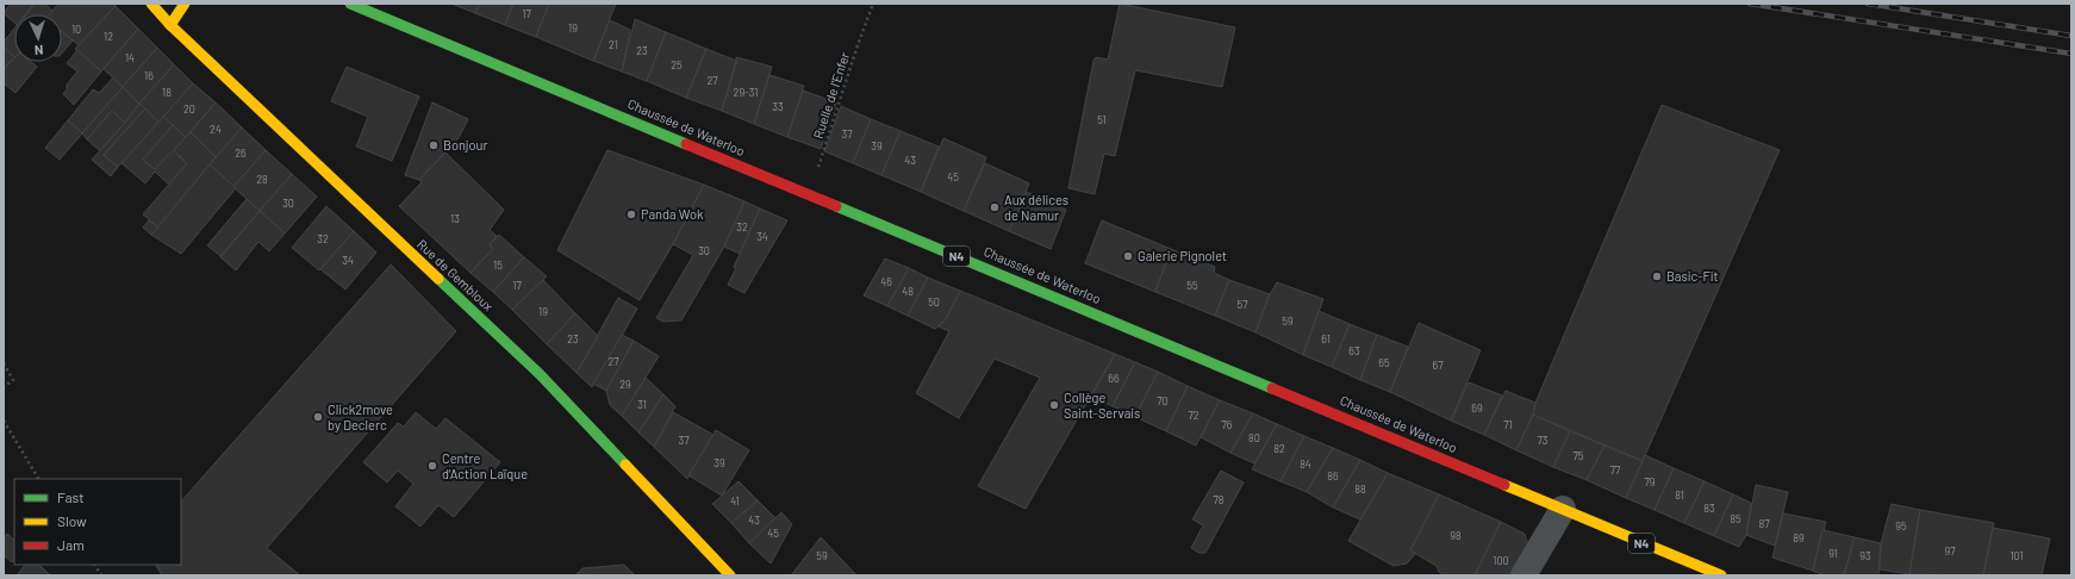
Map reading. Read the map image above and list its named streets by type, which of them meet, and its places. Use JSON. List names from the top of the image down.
{
  "streets": {
    "main road": ["Chaussée de Waterloo", "N4", "Rue de Gembloux"],
    "path": ["Ruelle de l'Enfer"]
  },
  "crossings": [
    ["Ruelle de l'Enfer", "Chaussée de Waterloo"]
  ],
  "places": [
    "Bonjour",
    "Aux délices de Namur",
    "Panda Wok",
    "Galerie Pignolet",
    "Basic-Fit",
    "Collège Saint-Servais",
    "Click2move by Declerc",
    "Centre d'Action Laïque"
  ],
  "house_numbers": [
    "17",
    "19",
    "10",
    "12",
    "21",
    "23",
    "14",
    "25",
    "16",
    "27",
    "18",
    "29-31",
    "33",
    "20",
    "51",
    "24",
    "37",
    "39",
    "26",
    "43",
    "45",
    "28",
    "30",
    "13",
    "32",
    "34",
    "32",
    "30",
    "34",
    "15",
    "46",
    "17",
    "55",
    "48",
    "50",
    "57",
    "19",
    "59",
    "23",
    "61",
    "63",
    "27",
    "65",
    "67",
    "66",
    "29",
    "70",
    "31",
    "69",
    "72",
    "76",
    "71",
    "80",
    "37",
    "73",
    "82",
    "75",
    "39",
    "84",
    "77",
    "86",
    "79",
    "88",
    "81",
    "78",
    "41",
    "83",
    "85",
    "43",
    "87",
    "95",
    "45",
    "98",
    "89",
    "97",
    "91",
    "59",
    "93",
    "101",
    "100"
  ],
  "legend": ["Fast", "Slow", "Jam"],
  "north": "bottom"
}
